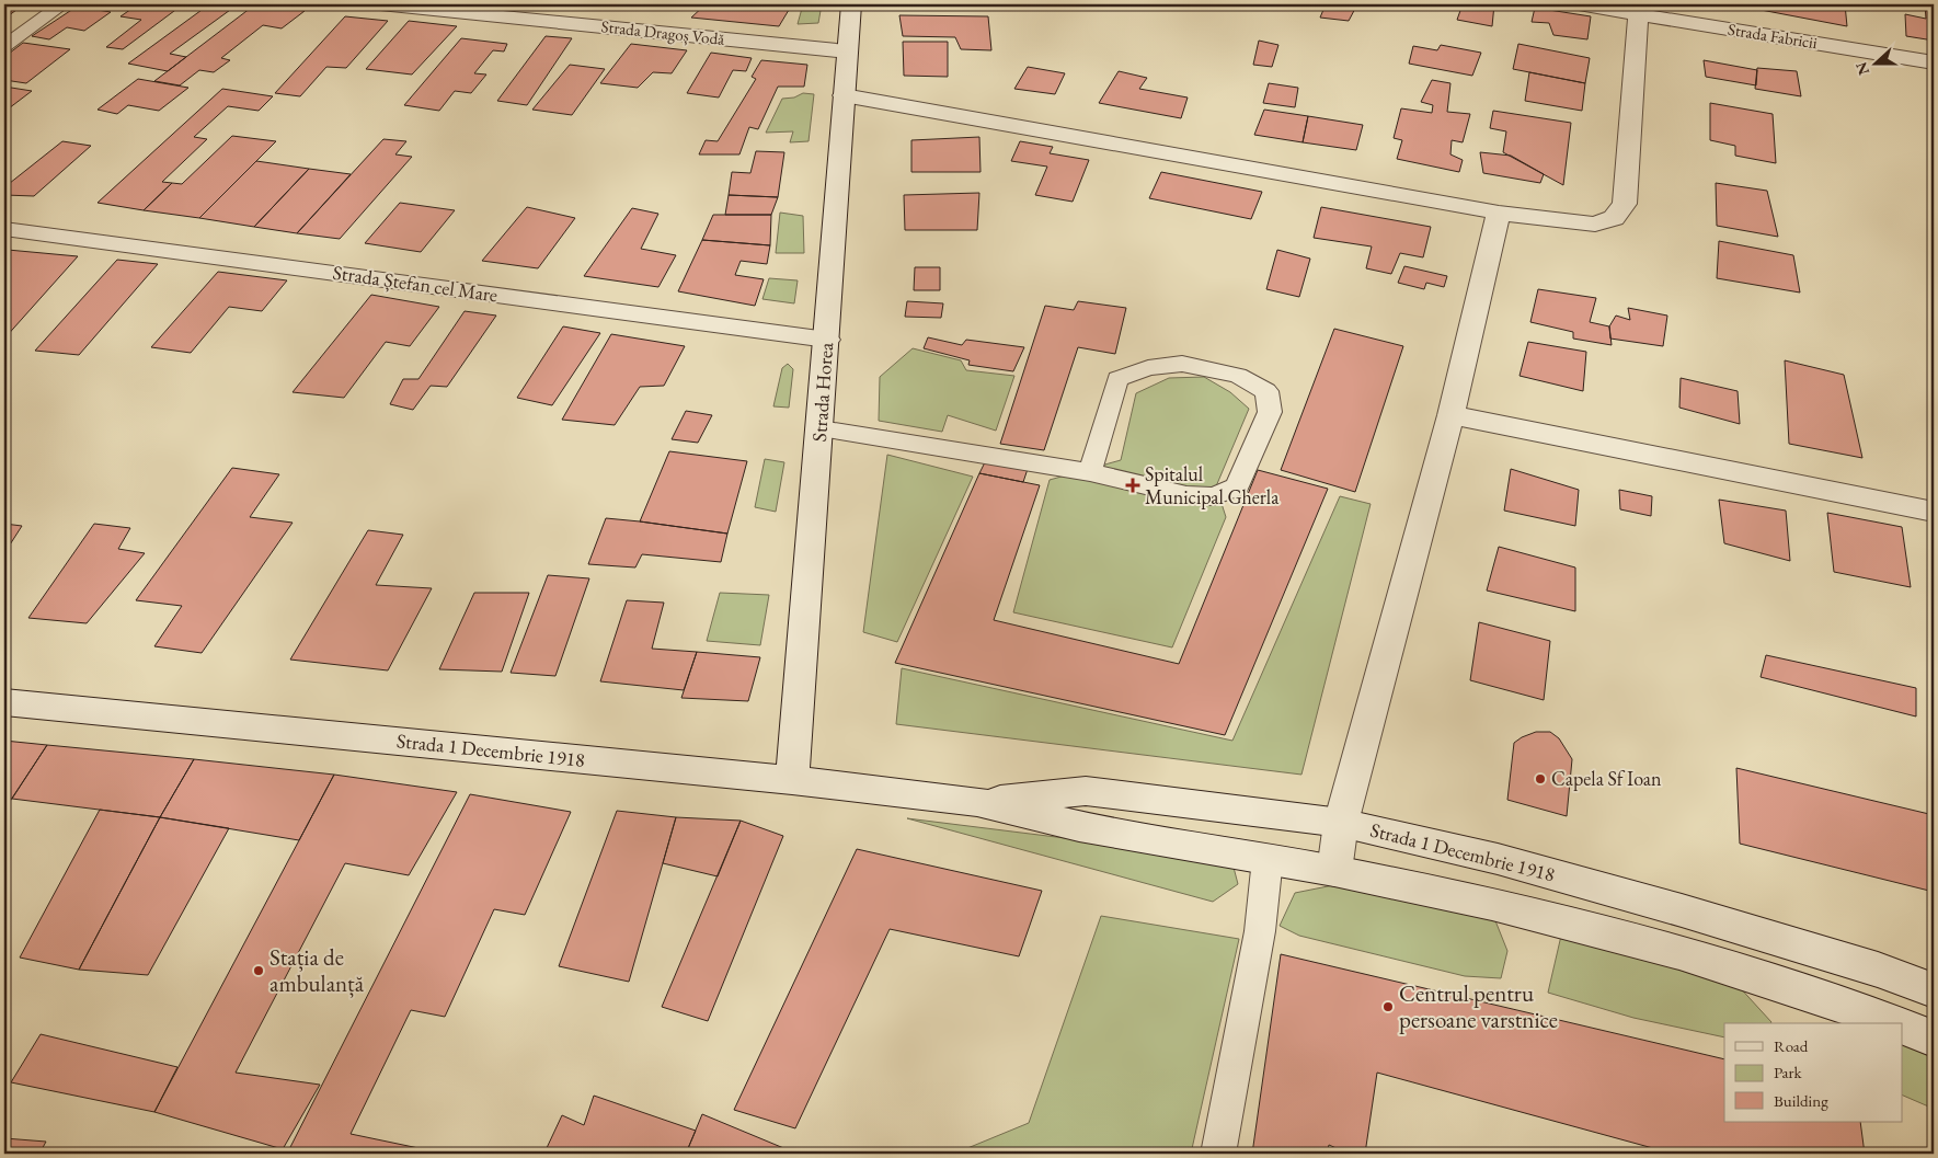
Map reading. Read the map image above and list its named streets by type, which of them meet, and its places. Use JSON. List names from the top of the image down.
{
  "streets": {
    "street": [
      "Strada Dragoș Vodă",
      "Strada Fabricii",
      "Strada Ștefan cel Mare",
      "Strada Horea",
      "Strada 1 Decembrie 1918"
    ]
  },
  "crossings": [
    ["Strada Dragoș Vodă", "Strada Horea"],
    ["Strada Ștefan cel Mare", "Strada Horea"],
    ["Strada Horea", "Strada 1 Decembrie 1918"]
  ],
  "places": {
    "health": ["Spitalul Municipal Gherla"],
    "other": ["Capela Sf Ioan", "Stația de ambulanță", "Centrul pentru persoane varstnice"]
  },
  "legend": ["Road", "Park", "Building"],
  "north": "left"
}
